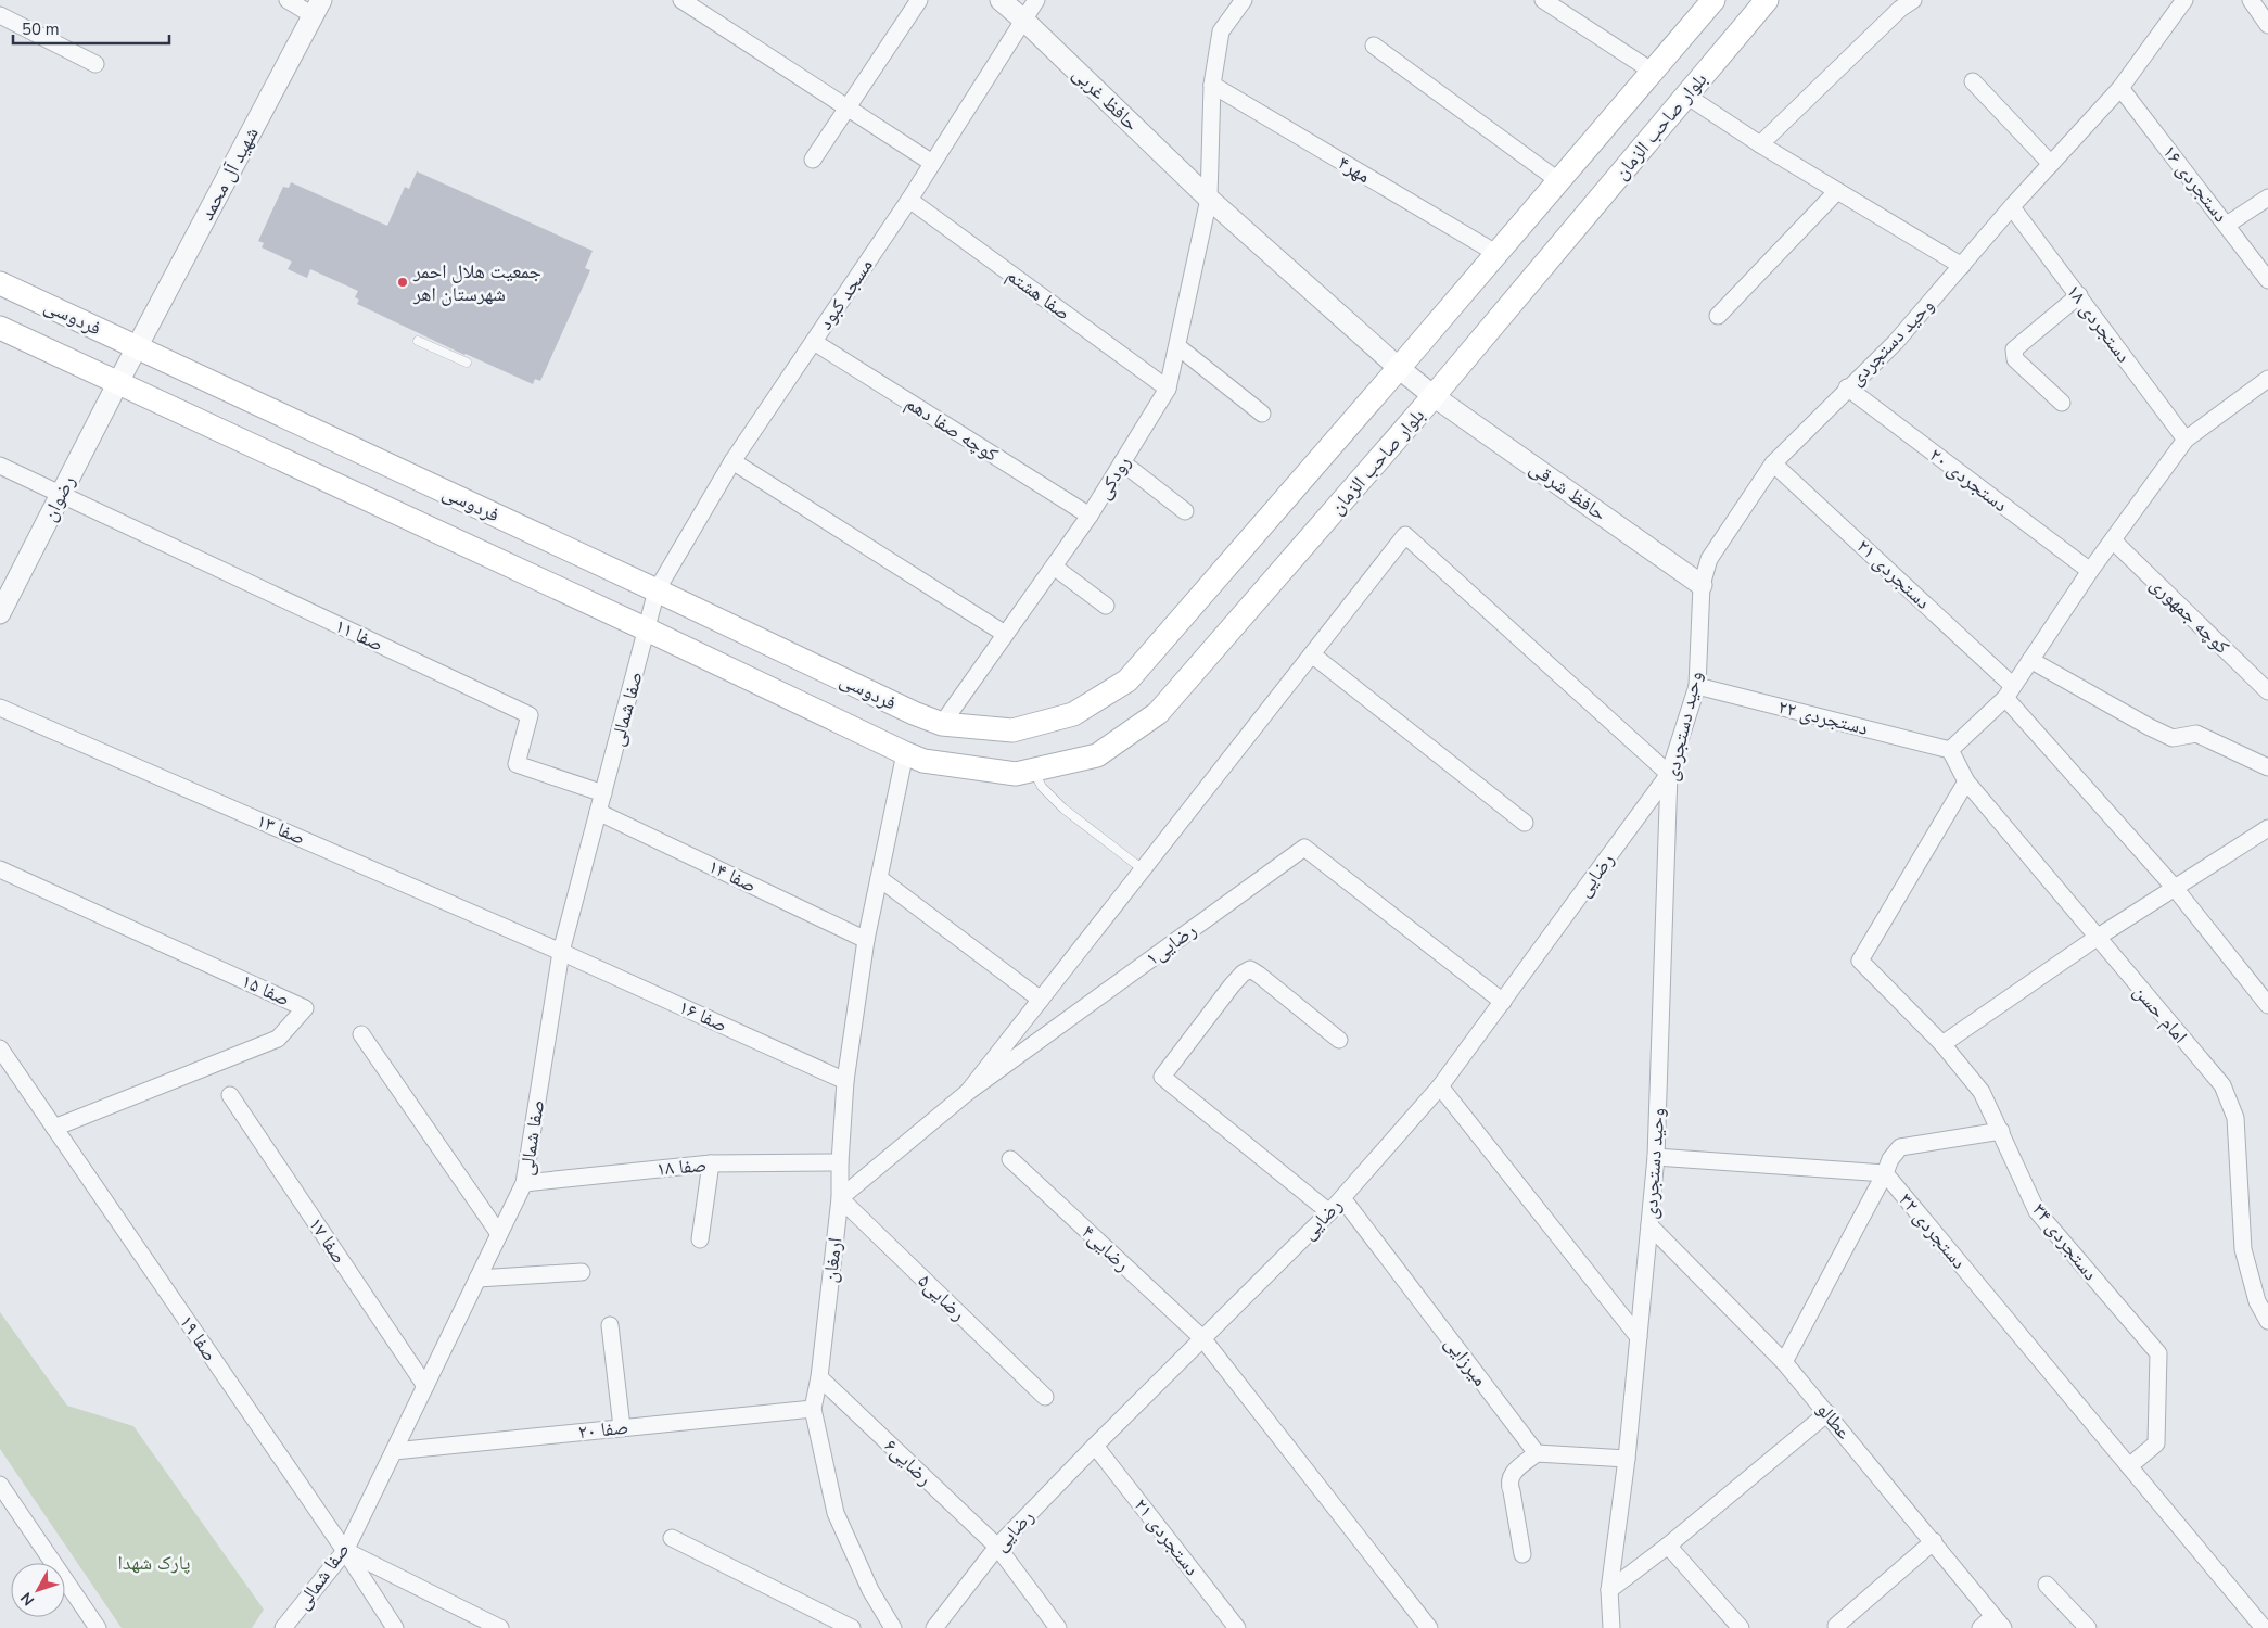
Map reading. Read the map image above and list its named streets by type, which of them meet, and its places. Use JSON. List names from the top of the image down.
{
  "streets": {
    "main road": ["بلوار صاحب الزمان", "فردوسی"],
    "street": [
      "حافظ غربی",
      "مهر۴",
      "شهید آل محمد",
      "دستجردی ۱۶",
      "مسجد کبود",
      "صفا هشتم",
      "دستجردی ۱۸",
      "وحید دستجردی",
      "کوچه صفا دهم",
      "رودکی",
      "دستجردی ۲۰",
      "حافظ شرقی",
      "رضوان",
      "دستجردی ۲۱",
      "کوچه جمهوری",
      "صفا ۱۱",
      "صفا شمالی",
      "دستجردی ۲۲",
      "صفا ۱۳",
      "رضایی",
      "صفا ۱۴",
      "رضایی۱",
      "صفا ۱۵",
      "امام حسن",
      "صفا ۱۶",
      "صفا ۱۸",
      "دستجردی ۳۲",
      "صفا ۱۷",
      "دستجردی ۳۴",
      "رضایی۴",
      "ارمغان",
      "رضایی۵",
      "صفا ۱۹",
      "میرزایی",
      "عطالو",
      "صفا ۲۰",
      "رضایی۶"
    ]
  },
  "crossings": [
    ["حافظ غربی", "مسجد کبود"],
    ["حافظ غربی", "رودکی"],
    ["بلوار صاحب الزمان", "فردوسی"],
    ["بلوار صاحب الزمان", "حافظ شرقی"],
    ["بلوار صاحب الزمان", "ارمغان"],
    ["مهر۴", "رودکی"],
    ["شهید آل محمد", "فردوسی"],
    ["شهید آل محمد", "رضوان"],
    ["دستجردی ۱۶", "وحید دستجردی"],
    ["مسجد کبود", "صفا هشتم"],
    ["مسجد کبود", "فردوسی"],
    ["مسجد کبود", "کوچه صفا دهم"],
    ["مسجد کبود", "صفا شمالی"],
    ["صفا هشتم", "رودکی"],
    ["فردوسی", "رودکی"],
    ["فردوسی", "رضوان"],
    ["فردوسی", "صفا شمالی"],
    ["فردوسی", "ارمغان"],
    ["دستجردی ۱۸", "وحید دستجردی"],
    ["وحید دستجردی", "دستجردی ۲۰"],
    ["وحید دستجردی", "حافظ شرقی"],
    ["وحید دستجردی", "دستجردی ۲۱"],
    ["وحید دستجردی", "دستجردی ۲۲"],
    ["وحید دستجردی", "رضایی"],
    ["وحید دستجردی", "عطالو"],
    ["کوچه صفا دهم", "رودکی"],
    ["رضوان", "صفا ۱۱"],
    ["دستجردی ۲۱", "رضایی"],
    ["صفا ۱۱", "صفا شمالی"],
    ["صفا شمالی", "صفا ۱۳"],
    ["صفا شمالی", "صفا ۱۴"],
    ["صفا شمالی", "صفا ۱۶"],
    ["صفا شمالی", "صفا ۱۸"],
    ["صفا شمالی", "صفا ۱۷"],
    ["صفا شمالی", "صفا ۱۹"],
    ["صفا شمالی", "صفا ۲۰"],
    ["دستجردی ۲۲", "امام حسن"],
    ["صفا ۱۳", "صفا ۱۶"],
    ["رضایی", "رضایی۱"],
    ["رضایی", "رضایی۴"],
    ["رضایی", "میرزایی"],
    ["رضایی", "رضایی۶"],
    ["صفا ۱۴", "ارمغان"],
    ["رضایی۱", "ارمغان"],
    ["رضایی۱", "رضایی۵"],
    ["صفا ۱۵", "صفا ۱۹"],
    ["امام حسن", "دستجردی ۳۴"],
    ["صفا ۱۶", "ارمغان"],
    ["صفا ۱۸", "ارمغان"],
    ["دستجردی ۳۲", "دستجردی ۳۴"],
    ["ارمغان", "رضایی۵"],
    ["ارمغان", "صفا ۲۰"],
    ["ارمغان", "رضایی۶"]
  ],
  "parks": ["پارک شهدا"],
  "places": ["جمعیت هلال احمر شهرستان اهر"],
  "scale_bar": "50 m",
  "north": "bottom left"
}
